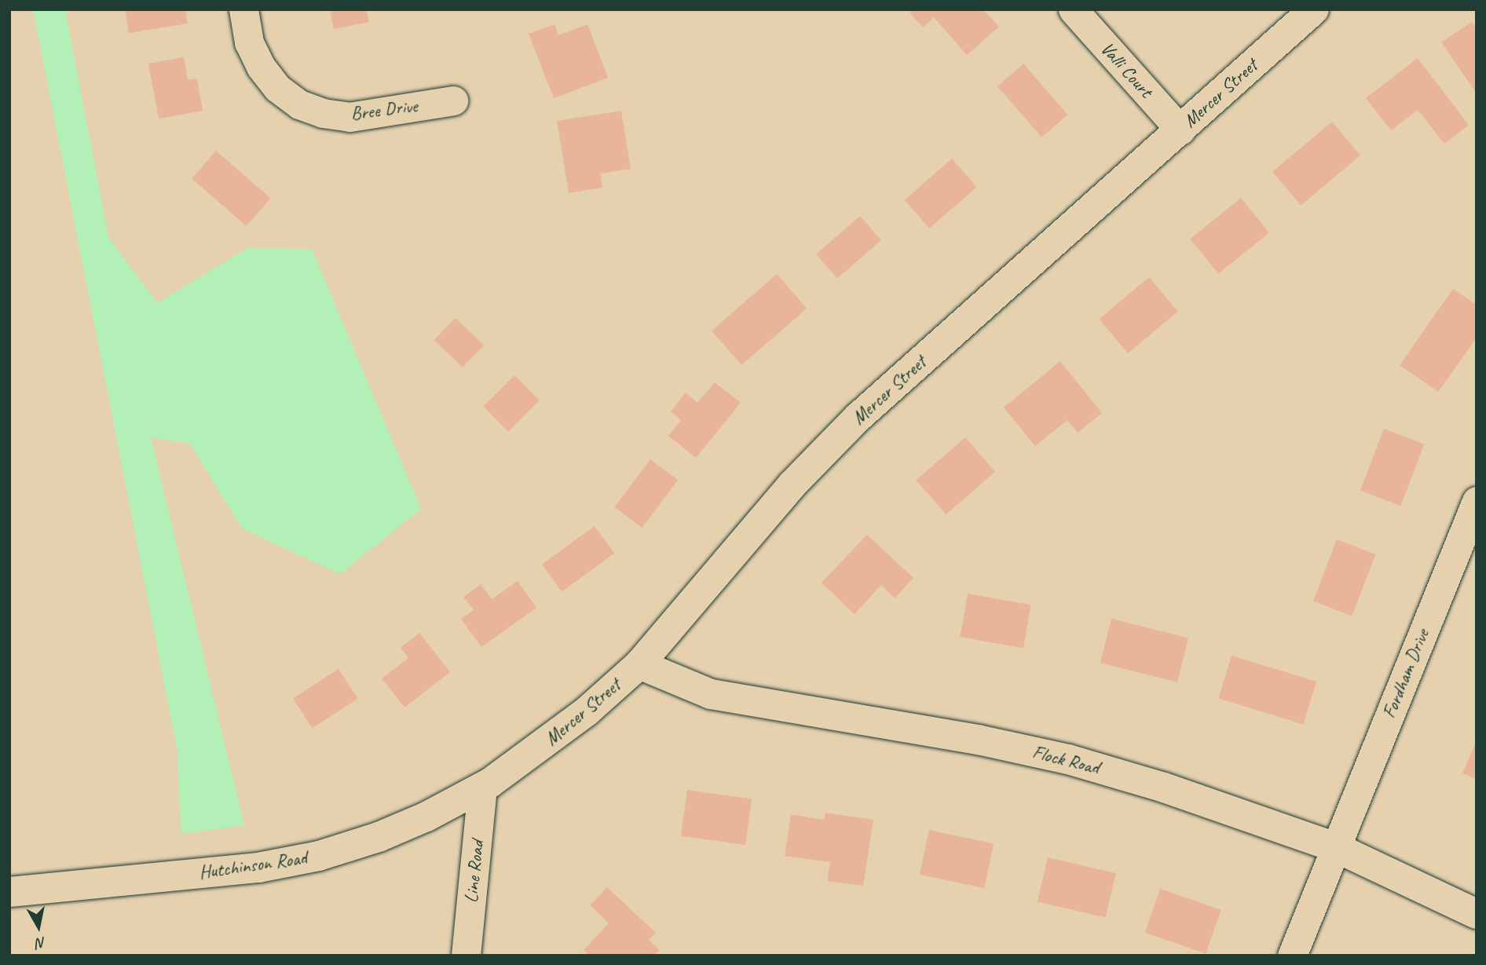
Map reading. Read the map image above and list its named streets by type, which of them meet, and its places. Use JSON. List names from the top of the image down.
{
  "streets": {
    "street": [
      "Valli Court",
      "Mercer Street",
      "Bree Drive",
      "Fordham Drive",
      "Flock Road",
      "Hutchinson Road",
      "Line Road"
    ]
  },
  "crossings": [
    ["Valli Court", "Mercer Street"],
    ["Mercer Street", "Flock Road"],
    ["Mercer Street", "Hutchinson Road"],
    ["Mercer Street", "Line Road"],
    ["Fordham Drive", "Flock Road"],
    ["Hutchinson Road", "Line Road"]
  ],
  "north": "bottom"
}
